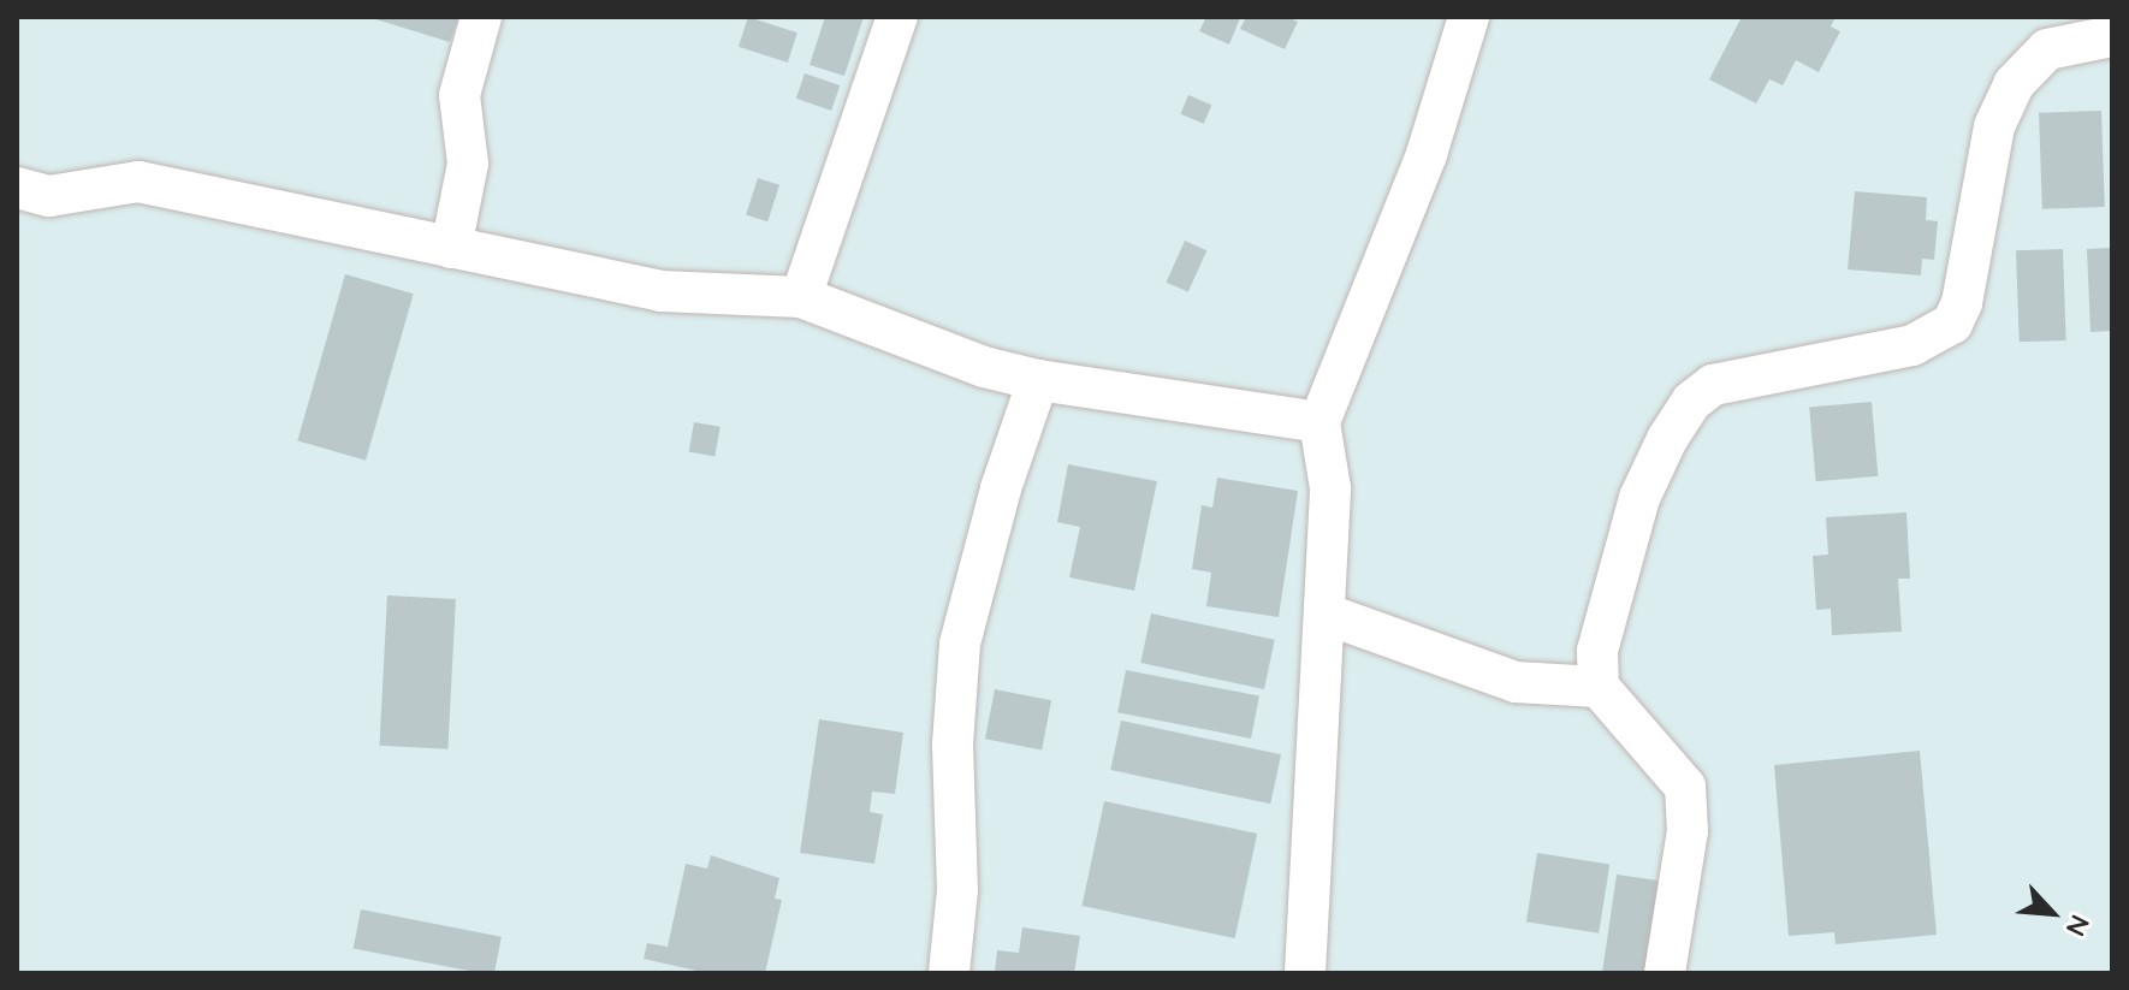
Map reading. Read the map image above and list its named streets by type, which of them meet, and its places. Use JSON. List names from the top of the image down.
{
  "north": "bottom right"
}
